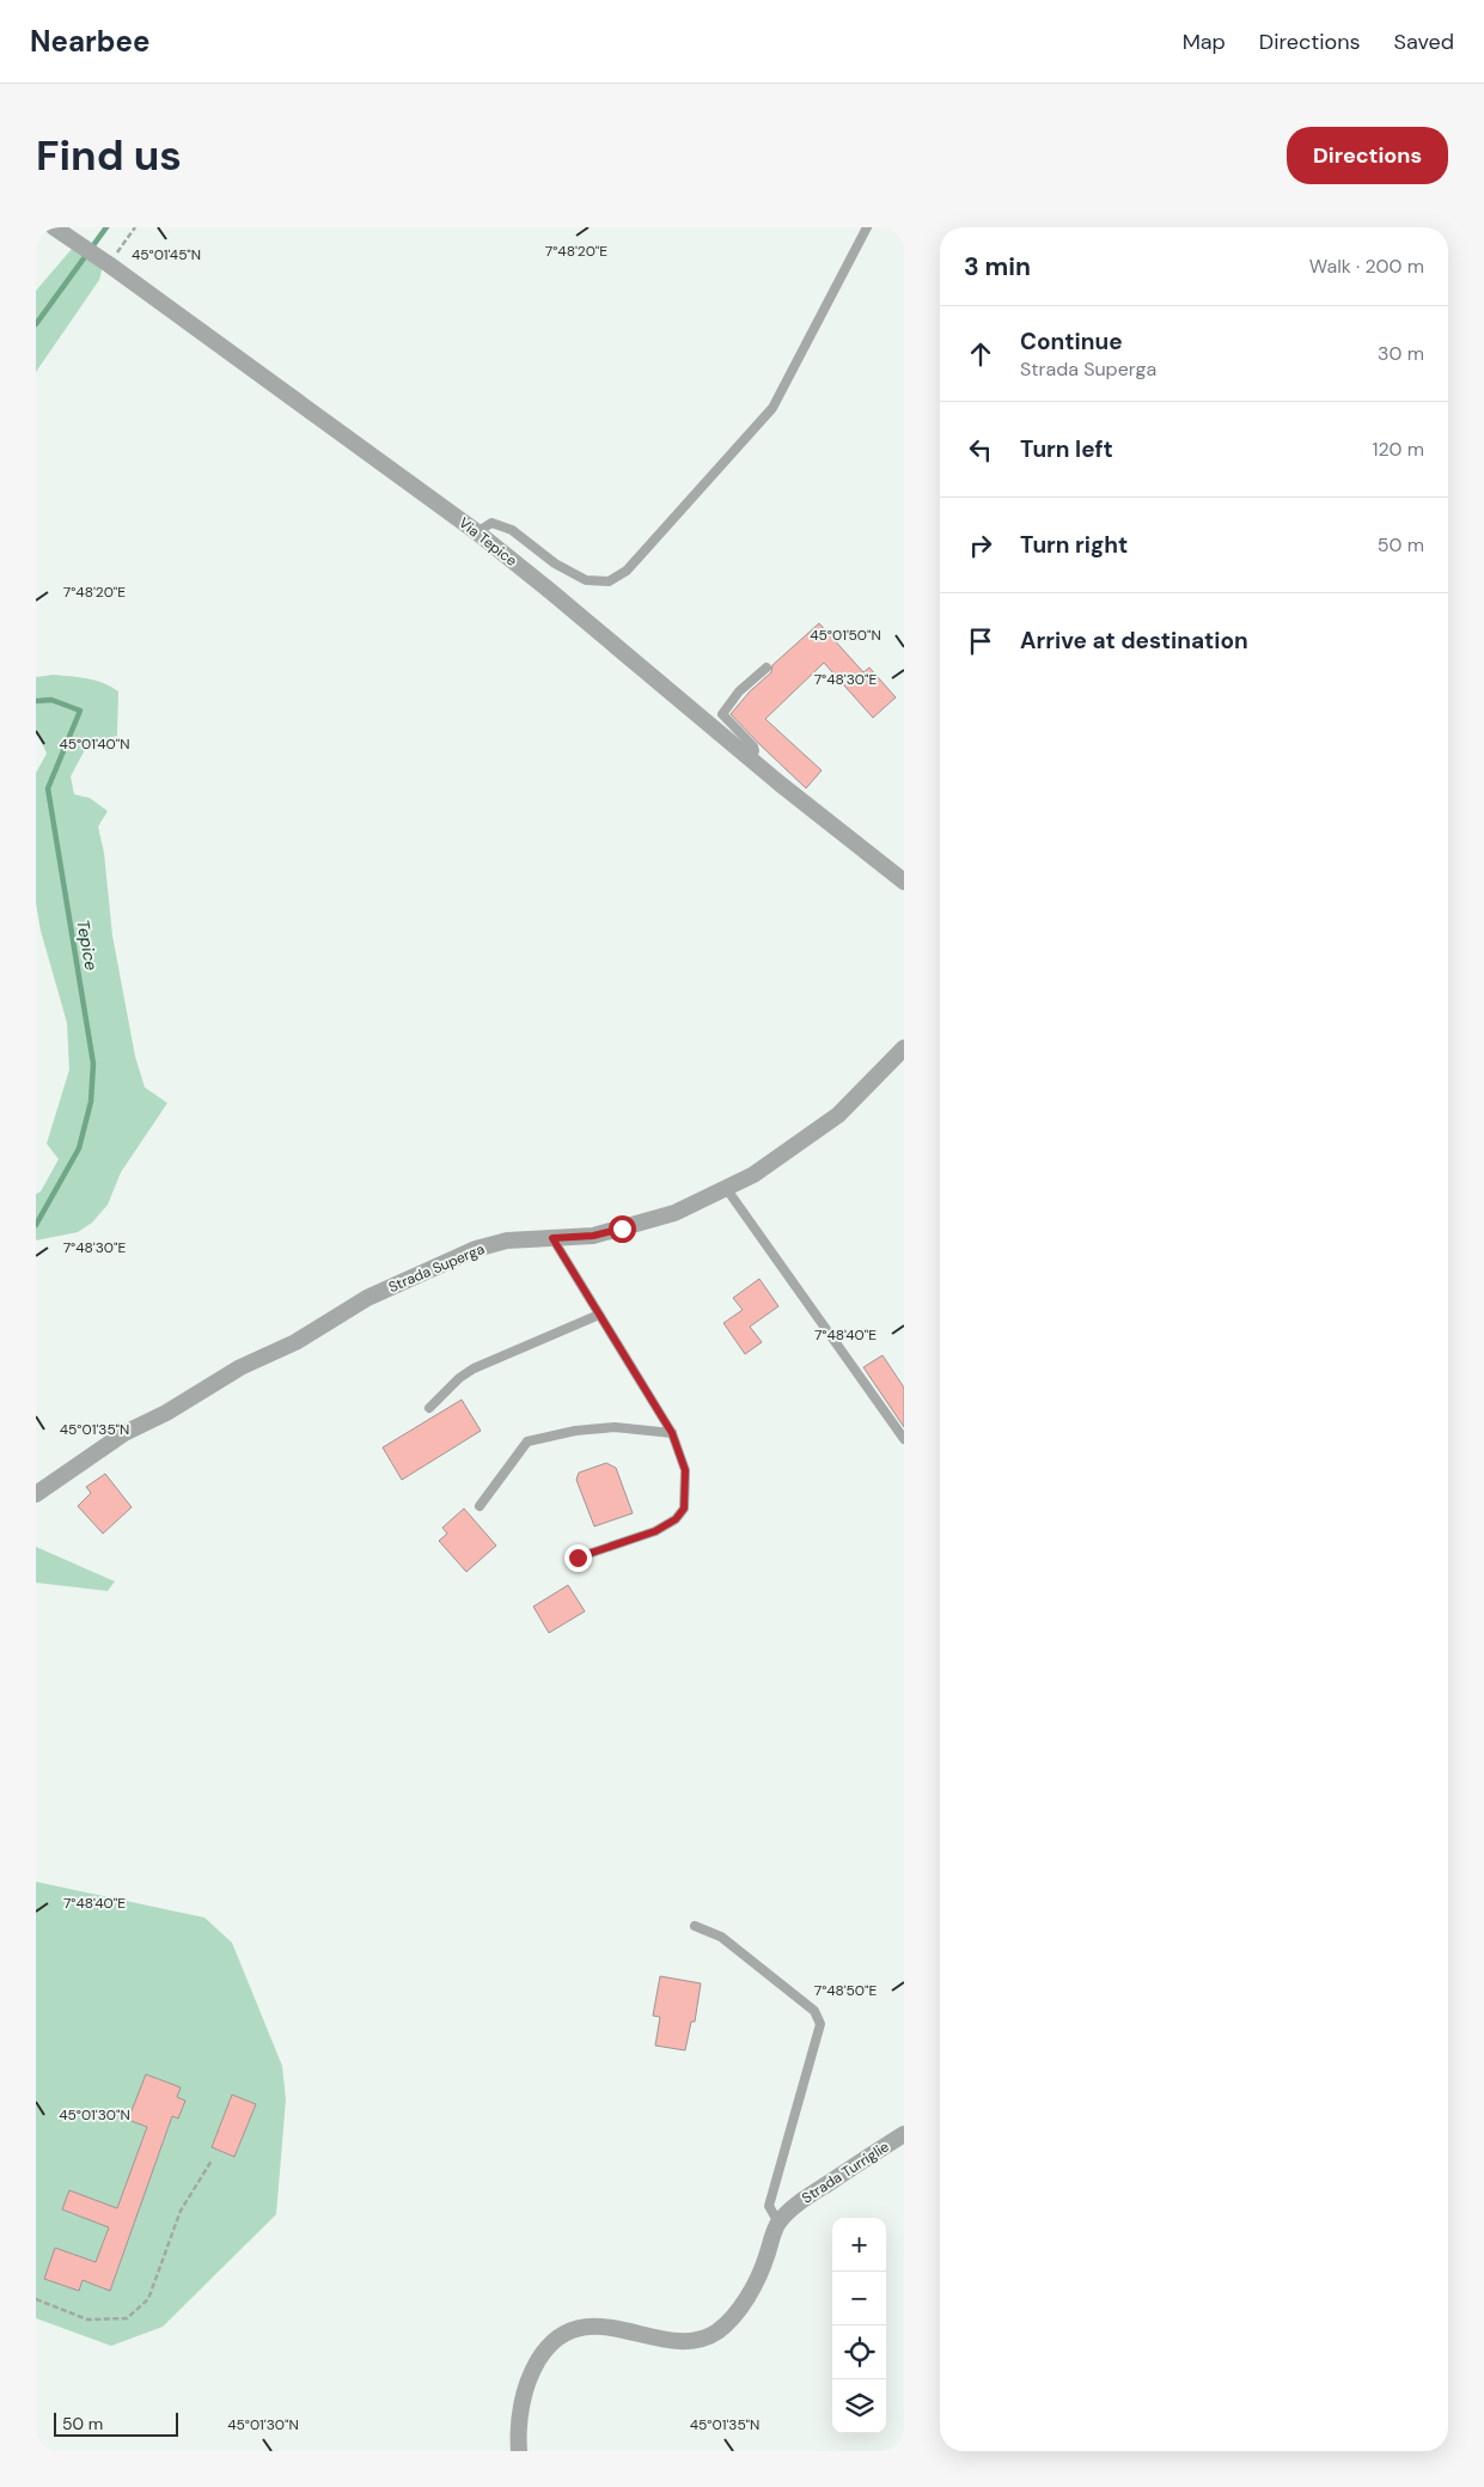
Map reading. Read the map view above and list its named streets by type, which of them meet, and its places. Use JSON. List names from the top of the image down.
{
  "streets": {
    "street": ["Via Tepice", "Strada Superga", "Strada Turriglie"]
  },
  "water": ["Tepice"],
  "scale_bar": "50 m",
  "page": {
    "header": "Nearbee",
    "nav": ["Map", "Directions", "Saved"],
    "buttons": "Directions",
    "title": "Find us",
    "heading": ["3 min", "Walk · 200 m"],
    "list": [
      ["Continue", "Strada Superga", "30 m"],
      ["Turn left", "120 m"],
      ["Turn right", "50 m"],
      "Arrive at destination"
    ],
    "map_buttons": ["+", "−"],
    "scale": "50 m"
  },
  "coordinates": [
    "7°48'20\"E",
    "45°01'45\"N",
    "45°01'50\"N",
    "7°48'30\"E",
    "45°01'40\"N",
    "7°48'40\"E",
    "45°01'35\"N",
    "7°48'50\"E",
    "45°01'30\"N"
  ]
}
